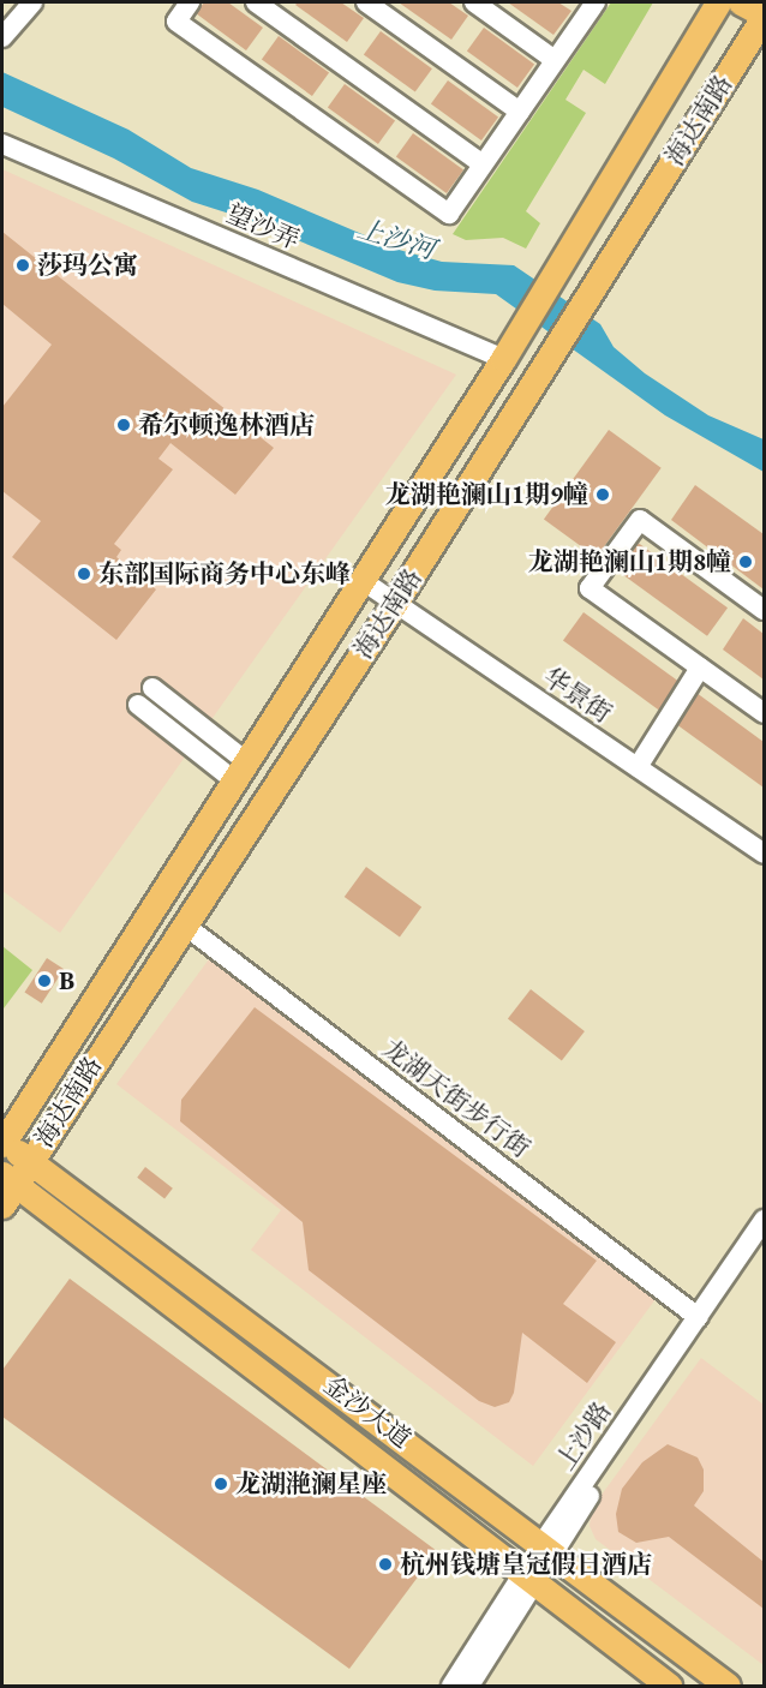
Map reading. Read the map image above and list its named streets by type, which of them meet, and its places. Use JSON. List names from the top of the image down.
{
  "streets": {
    "main road": ["海达南路", "金沙大道"],
    "street": [
      "望沙弄",
      "华景街",
      "龙湖天街步行街",
      "上沙路"
    ]
  },
  "crossings": [
    ["海达南路", "望沙弄"],
    ["海达南路", "华景街"],
    ["海达南路", "龙湖天街步行街"],
    ["海达南路", "金沙大道"],
    ["龙湖天街步行街", "上沙路"],
    ["金沙大道", "上沙路"]
  ],
  "water": ["上沙河"],
  "places": [
    "莎玛公寓",
    "希尔顿逸林酒店",
    "龙湖艳澜山1期9幢",
    "龙湖艳澜山1期8幢",
    "东部国际商务中心东峰",
    "B",
    "龙湖滟澜星座",
    "杭州钱塘皇冠假日酒店"
  ]
}
